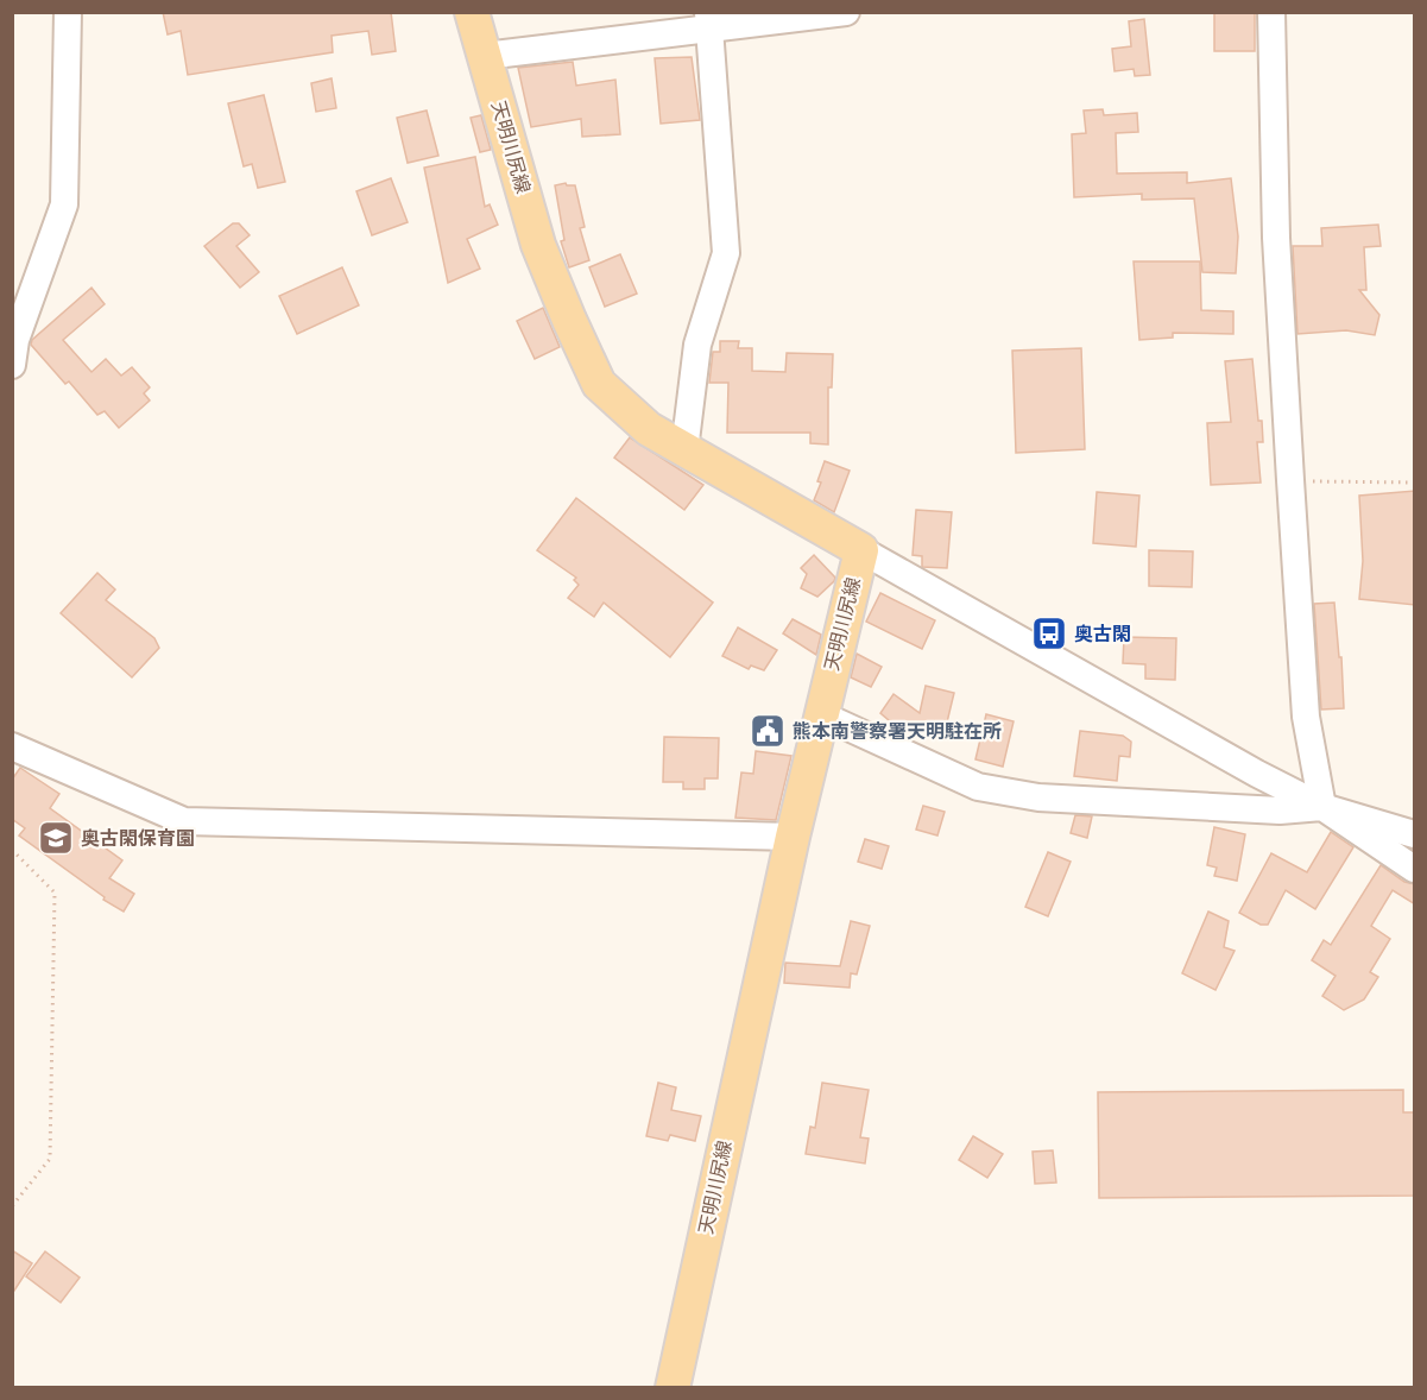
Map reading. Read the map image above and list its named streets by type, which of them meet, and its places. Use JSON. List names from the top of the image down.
{
  "streets": {
    "main road": ["天明川尻線"]
  },
  "places": {
    "bus stop": ["奥古閑"],
    "public building": ["熊本南警察署天明駐在所"],
    "school or university": ["奥古閑保育園"]
  }
}
